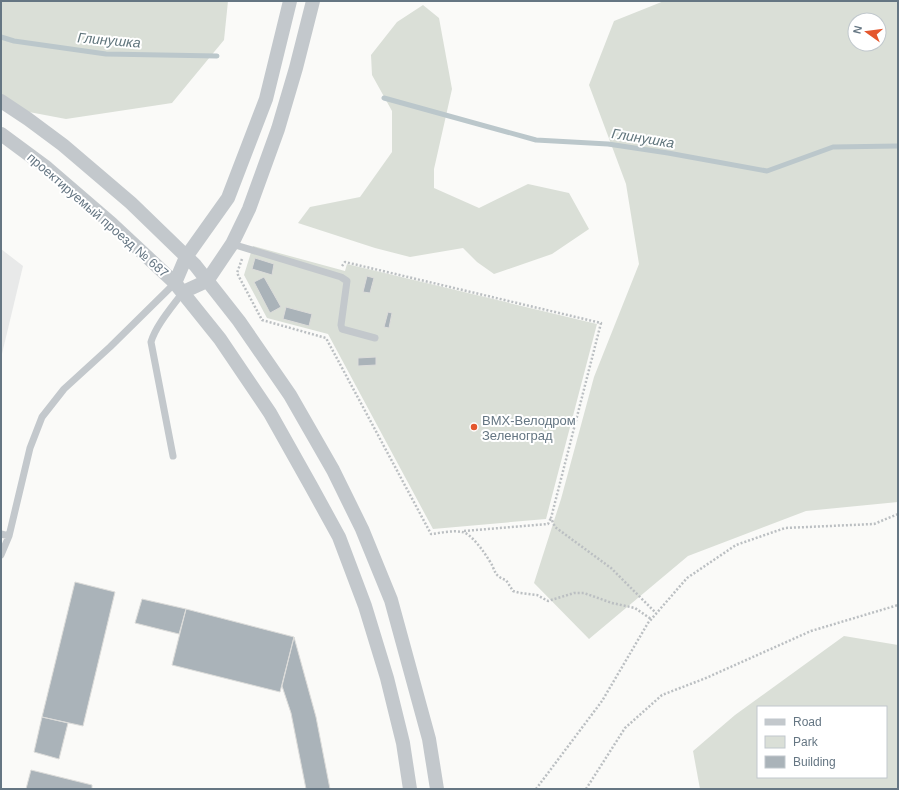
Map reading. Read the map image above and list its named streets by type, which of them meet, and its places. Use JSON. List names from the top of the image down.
{
  "streets": {
    "street": ["проектируемый проезд № 687"]
  },
  "water": ["Глинушка"],
  "places": ["BMX-Велодром Зеленоград"],
  "legend": ["Road", "Park", "Building"],
  "north": "left"
}
